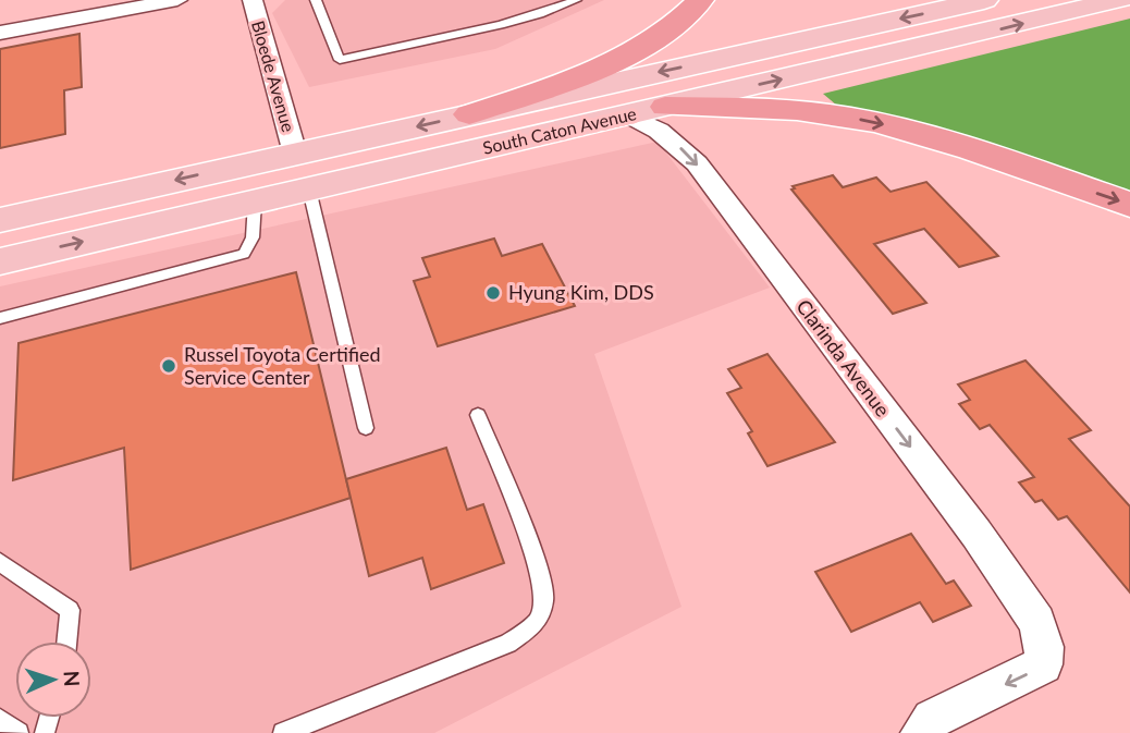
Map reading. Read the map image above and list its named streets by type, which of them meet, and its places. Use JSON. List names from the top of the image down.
{
  "streets": {
    "main road": ["South Caton Avenue"],
    "street": ["Bloede Avenue", "Clarinda Avenue"]
  },
  "crossings": [
    ["Bloede Avenue", "South Caton Avenue"],
    ["South Caton Avenue", "Clarinda Avenue"]
  ],
  "one_way": ["Clarinda Avenue"],
  "places": ["Hyung Kim, DDS", "Russel Toyota Certified Service Center"],
  "north": "right"
}
